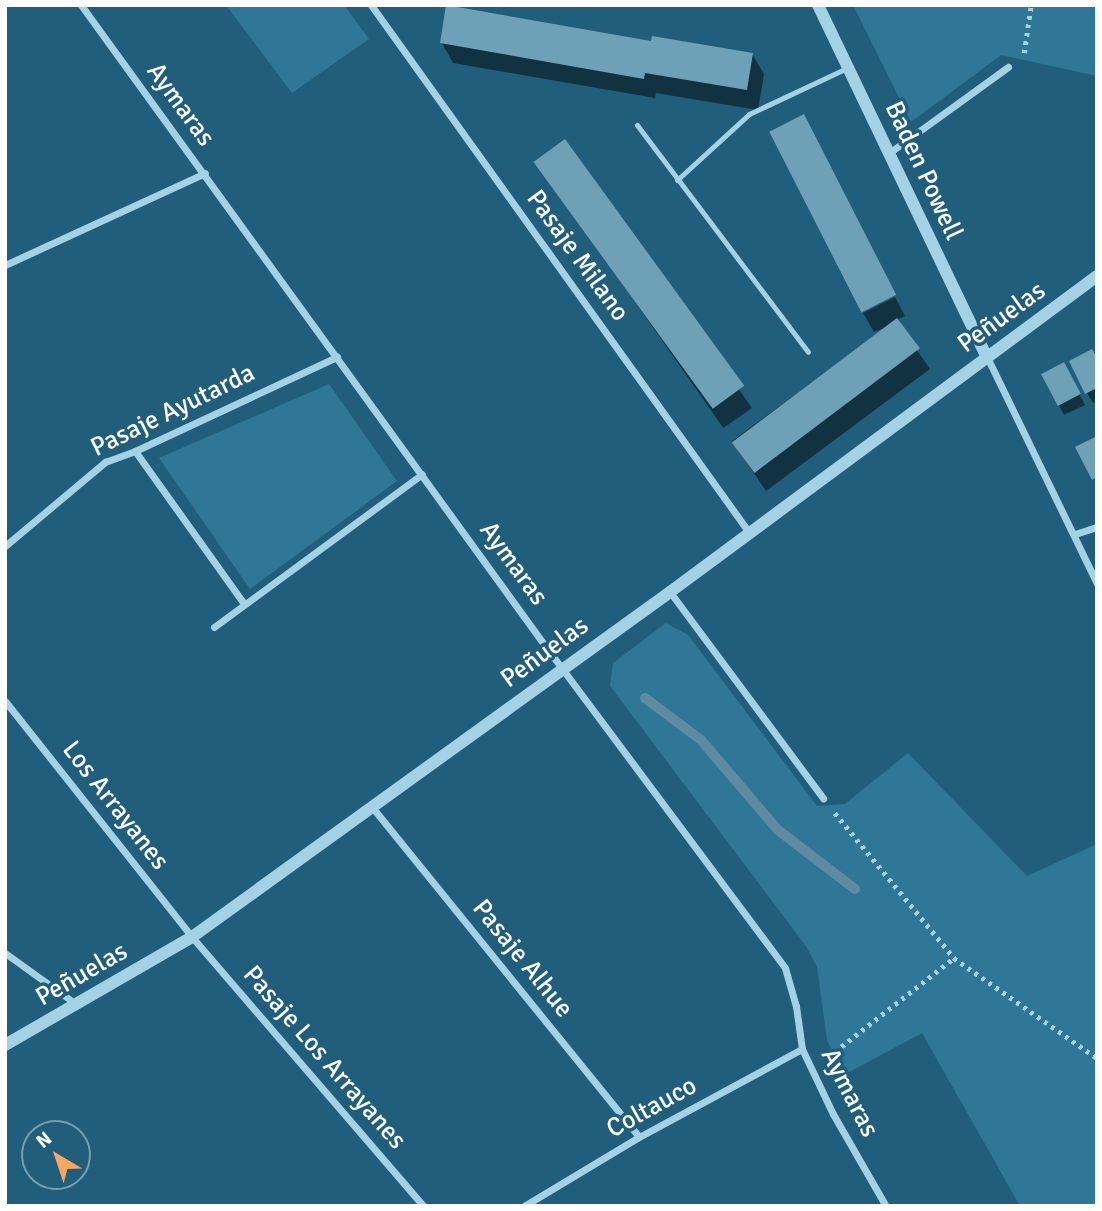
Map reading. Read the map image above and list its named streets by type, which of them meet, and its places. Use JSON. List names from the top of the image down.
{
  "streets": {
    "street": [
      "Aymaras",
      "Baden Powell",
      "Pasaje Milano",
      "Peñuelas",
      "Pasaje Ayutarda",
      "Los Arrayanes",
      "Pasaje Alhue",
      "Pasaje Los Arrayanes",
      "Coltauco"
    ]
  },
  "crossings": [
    ["Aymaras", "Peñuelas"],
    ["Aymaras", "Pasaje Ayutarda"],
    ["Aymaras", "Coltauco"],
    ["Baden Powell", "Peñuelas"],
    ["Pasaje Milano", "Peñuelas"],
    ["Peñuelas", "Los Arrayanes"],
    ["Peñuelas", "Pasaje Alhue"],
    ["Peñuelas", "Pasaje Los Arrayanes"],
    ["Los Arrayanes", "Pasaje Los Arrayanes"],
    ["Pasaje Alhue", "Coltauco"]
  ],
  "north": "top left"
}
